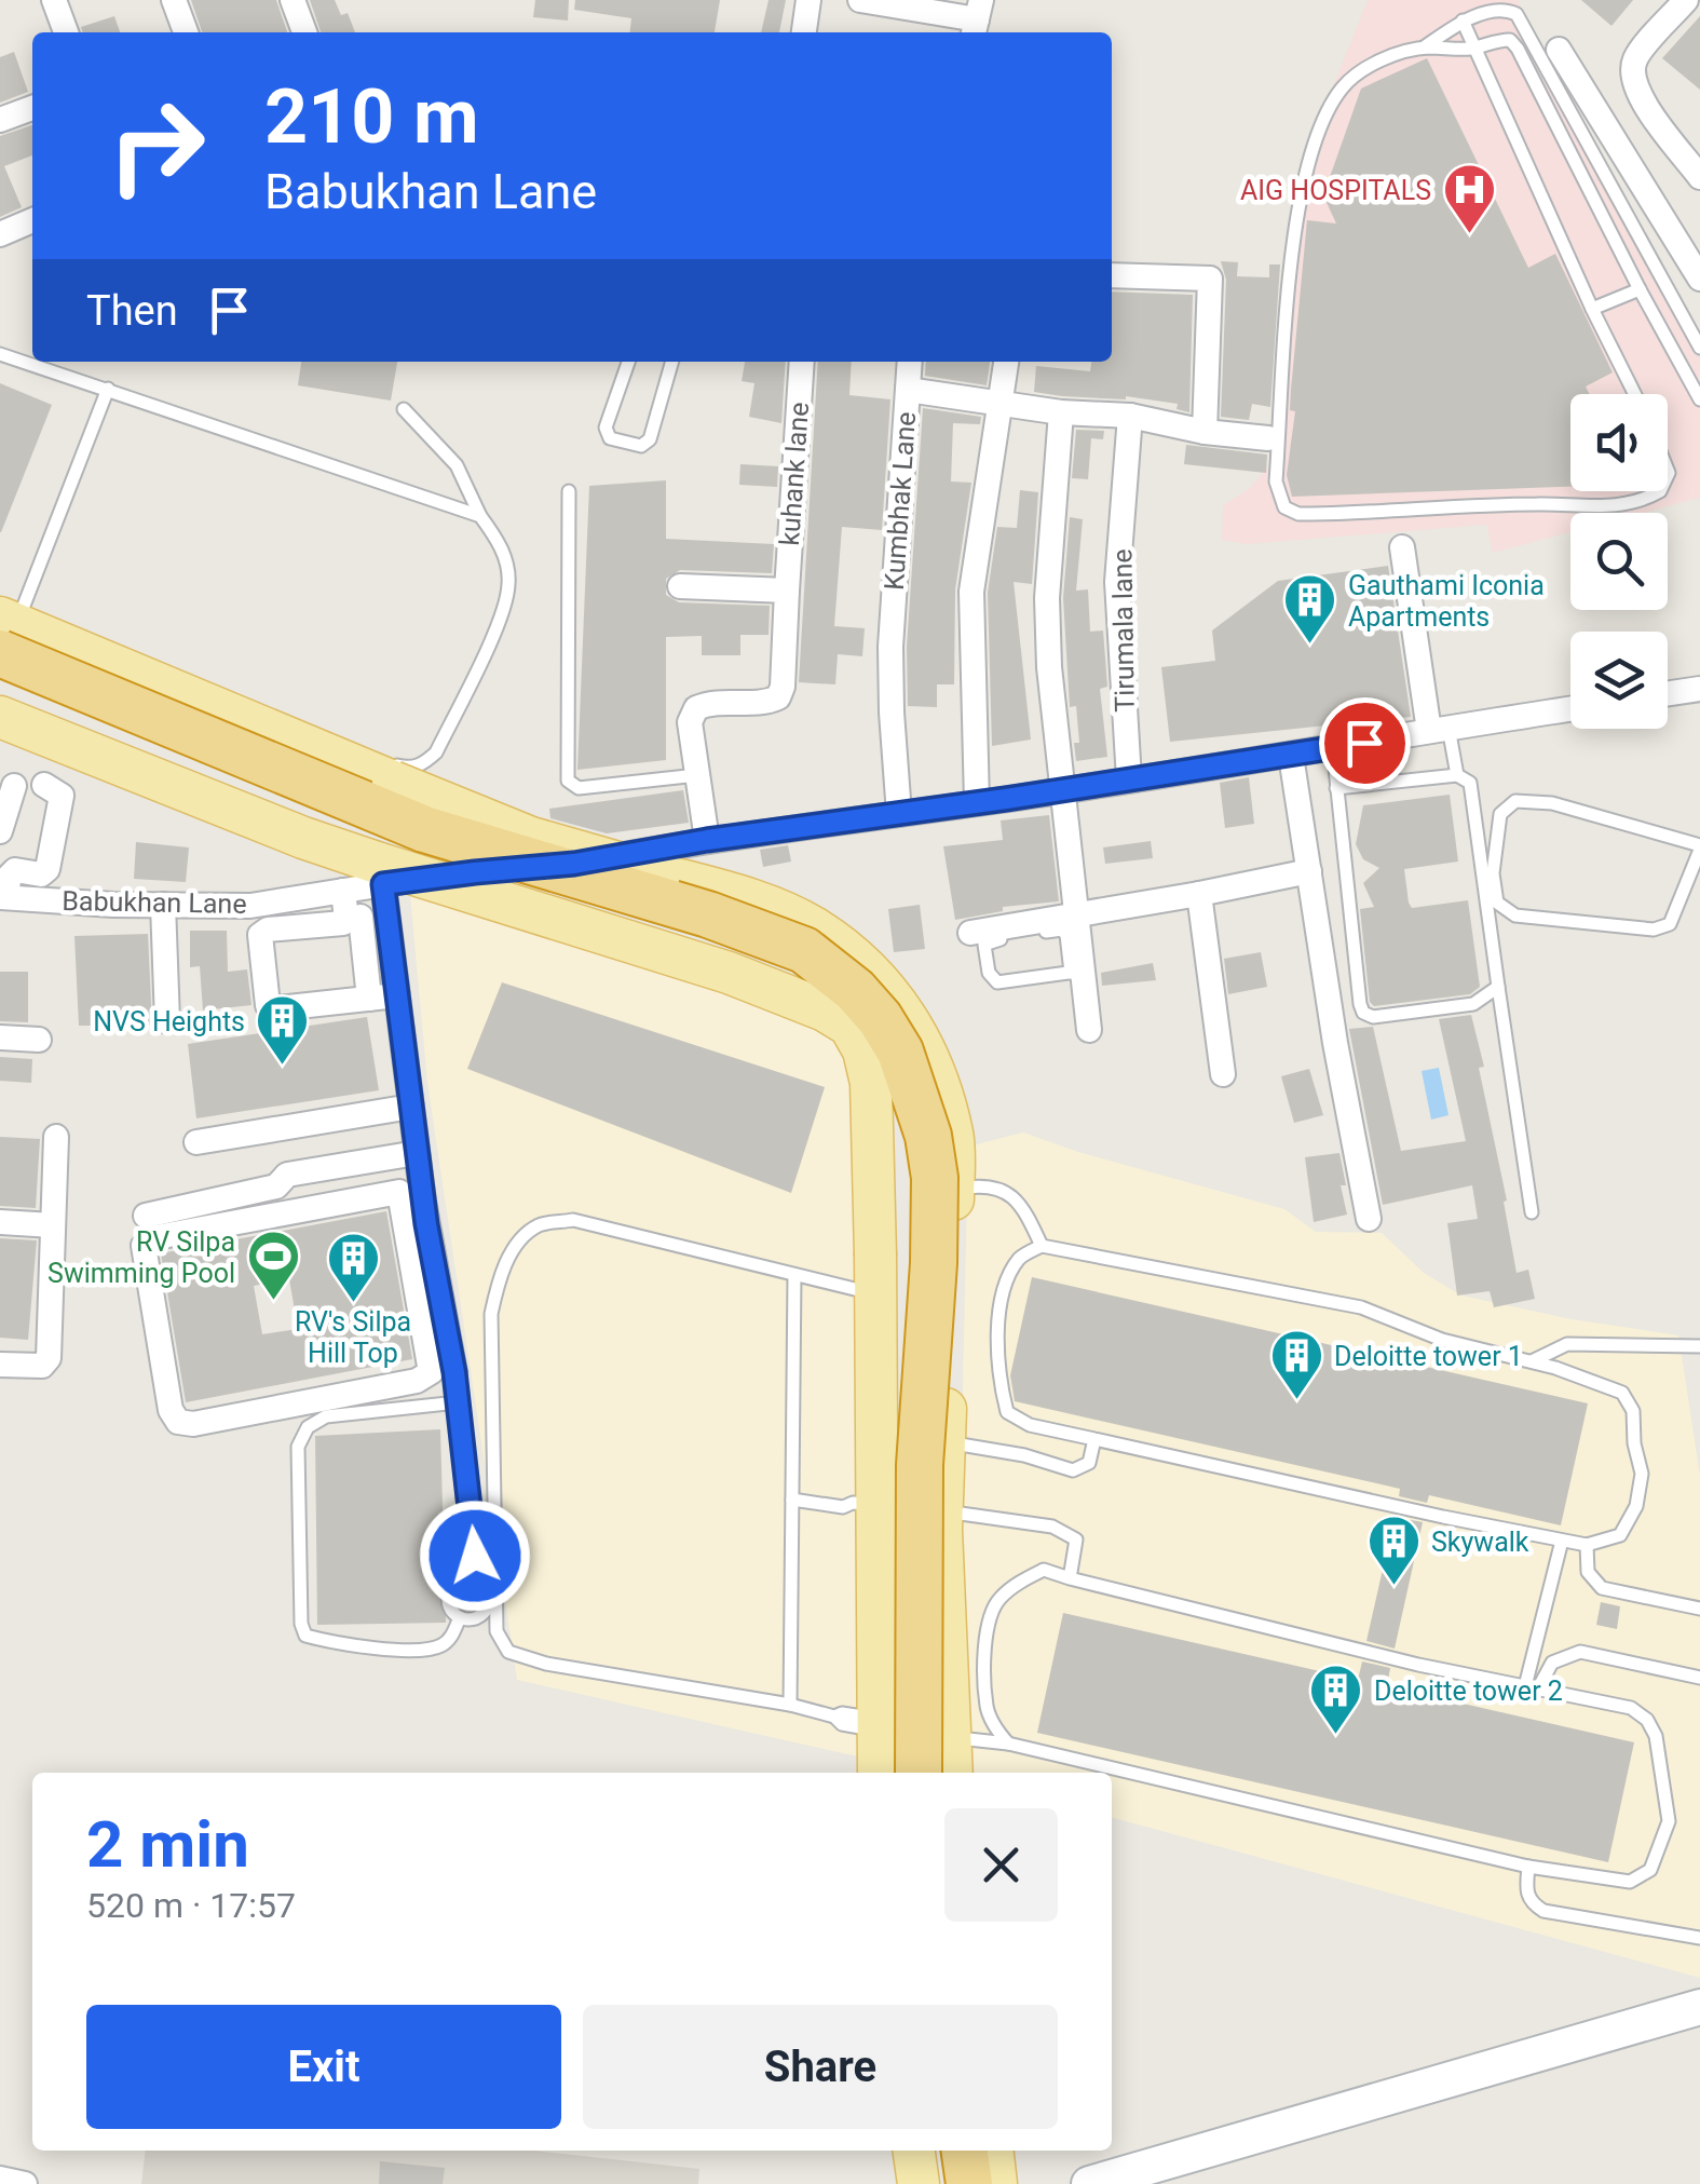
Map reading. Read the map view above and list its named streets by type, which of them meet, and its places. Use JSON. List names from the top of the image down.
{
  "streets": {
    "street": [
      "kuhank lane",
      "Kumbhak Lane",
      "Tirumala lane",
      "Babukhan Lane"
    ]
  },
  "crossings": [
    ["Kumbhak Lane", "Babukhan Lane"],
    ["Tirumala lane", "Babukhan Lane"]
  ],
  "places": {
    "hospital": ["AIG HOSPITALS"],
    "building": [
      "Gauthami Iconia Apartments",
      "NVS Heights",
      "RV's Silpa Hill Top",
      "Deloitte tower 1",
      "Skywalk",
      "Deloitte tower 2"
    ],
    "sports": ["RV Silpa Swimming Pool"]
  },
  "page": {
    "turn": ["210 m", "Babukhan Lane"],
    "then": "Then",
    "heading": ["2 min", "520 m · 17:57"],
    "buttons": ["Exit", "Share"]
  }
}
